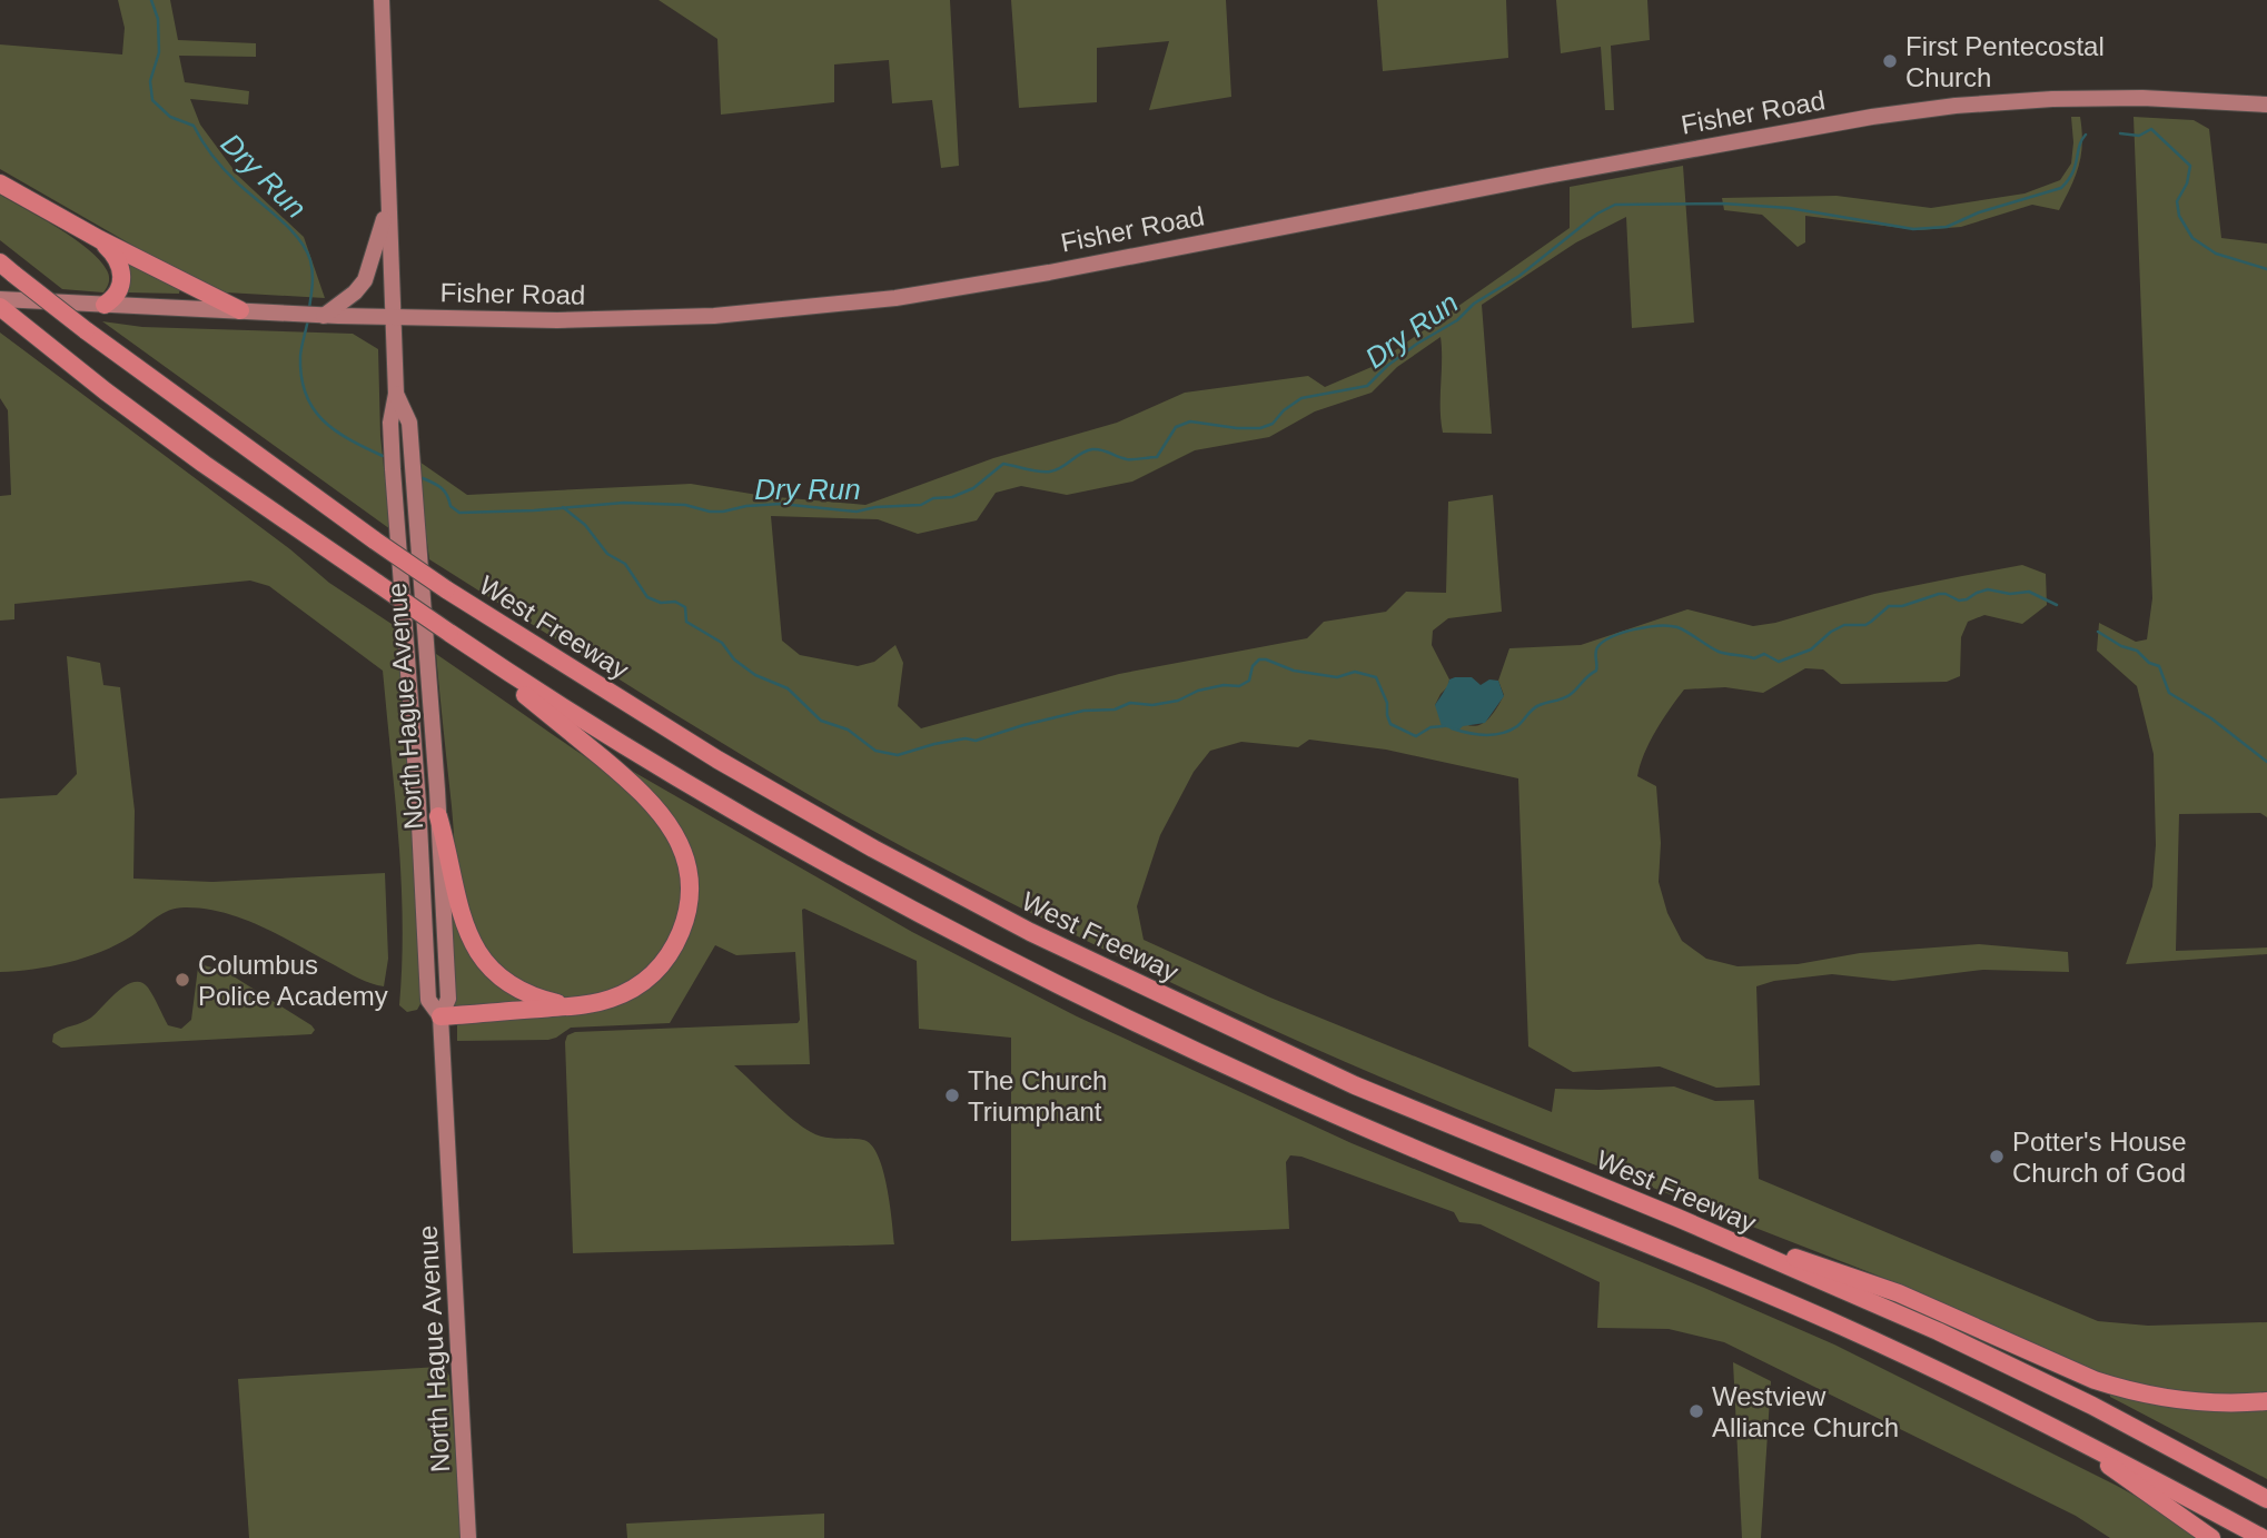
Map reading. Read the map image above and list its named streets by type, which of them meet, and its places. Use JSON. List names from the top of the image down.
{
  "streets": {
    "highway": ["West Freeway"],
    "main road": ["Fisher Road", "North Hague Avenue"]
  },
  "crossings": [
    ["Fisher Road", "North Hague Avenue"]
  ],
  "water": ["Dry Run"],
  "places": [
    "First Pentecostal Church",
    "Columbus Police Academy",
    "The Church Triumphant",
    "Potter's House Church of God",
    "Westview Alliance Church"
  ]
}
